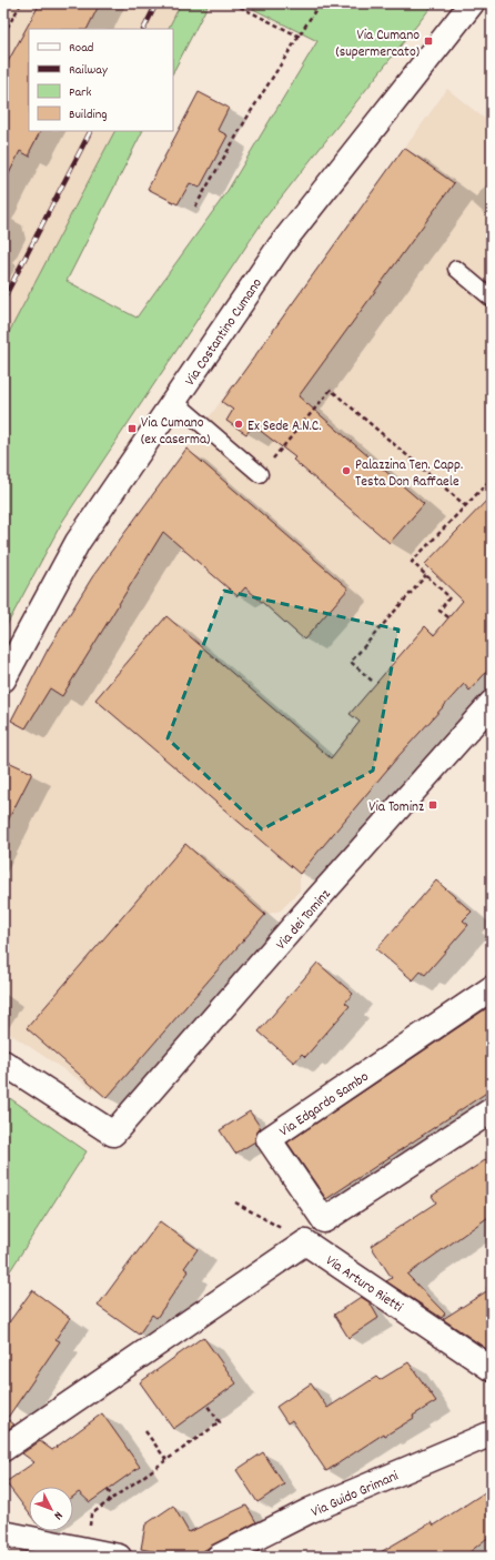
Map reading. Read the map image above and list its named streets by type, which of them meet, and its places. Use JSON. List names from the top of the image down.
{
  "streets": {
    "street": [
      "Via Costantino Cumano",
      "Via dei Tominz",
      "Via Edgardo Sambo",
      "Via Arturo Rietti",
      "Via Guido Grimani"
    ]
  },
  "places": {
    "transit": ["Via Cumano (supermercato)", "Via Cumano (ex caserma)", "Via Tominz"],
    "other": ["Ex Sede A.N.C.", "Palazzina Ten. Capp. Testa Don Raffaele"]
  },
  "legend": [
    "Road",
    "Railway",
    "Park",
    "Building"
  ],
  "north": "bottom right"
}
